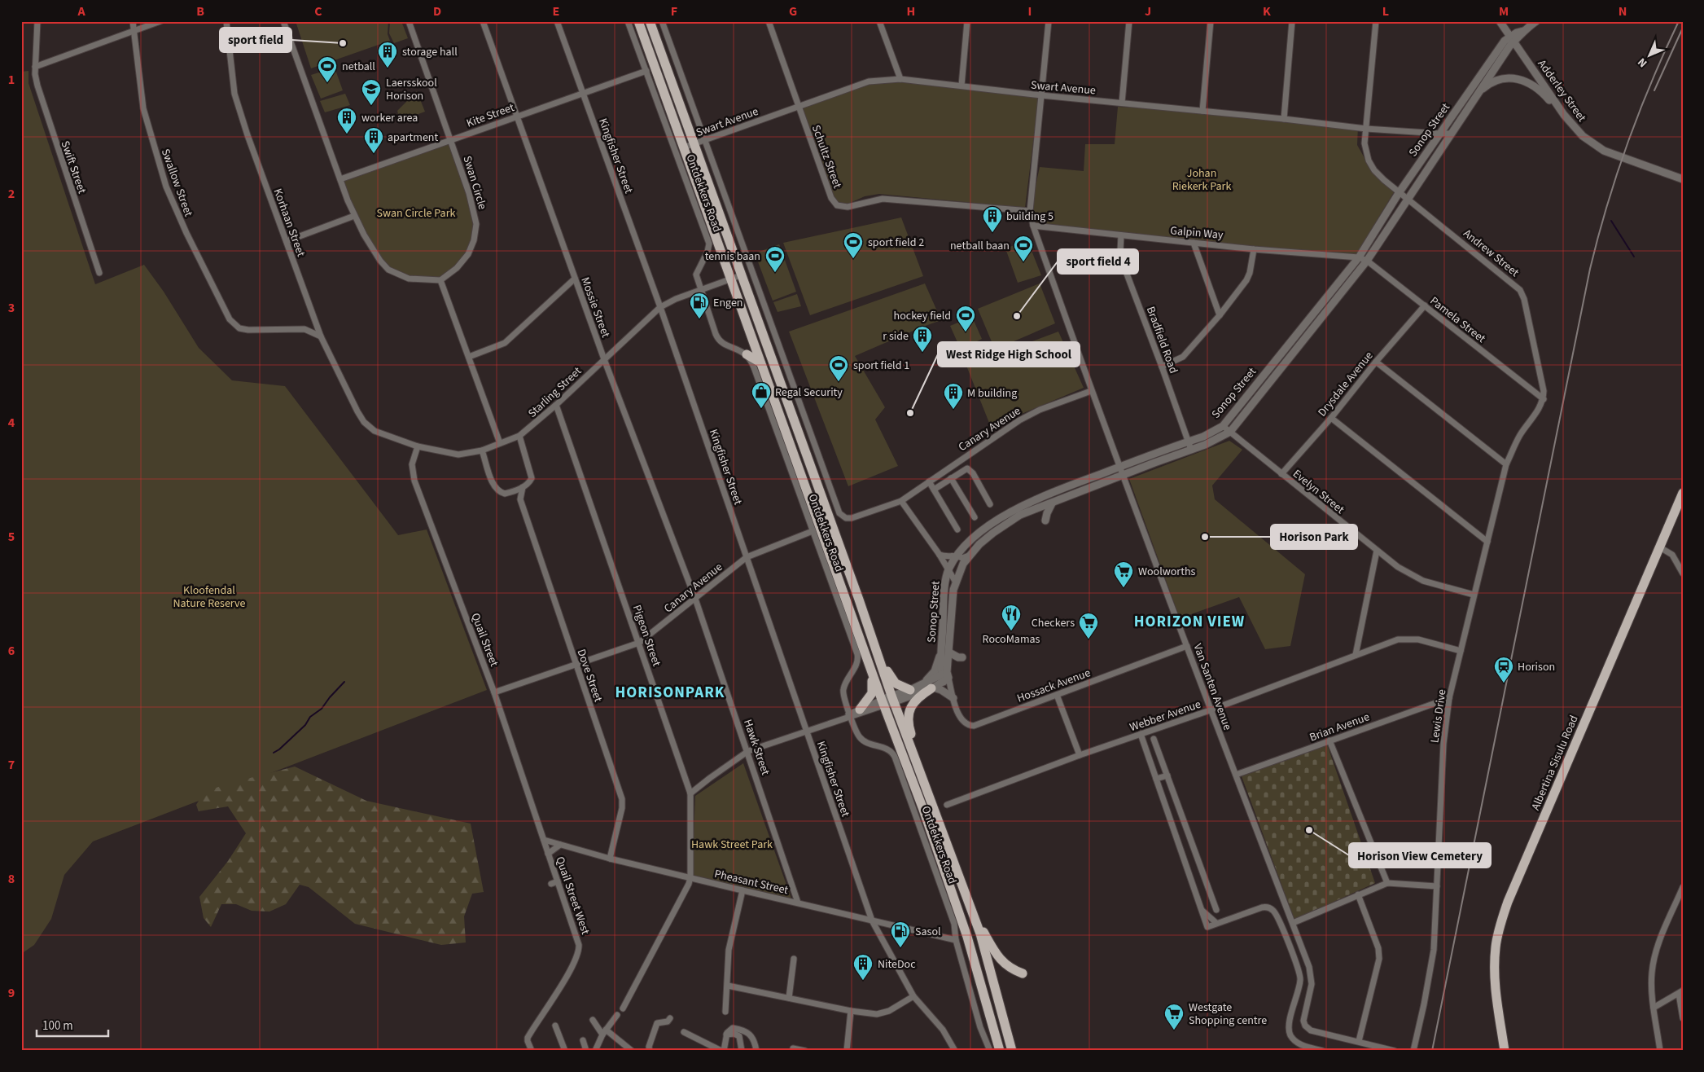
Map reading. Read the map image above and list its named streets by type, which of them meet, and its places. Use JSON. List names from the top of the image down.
{
  "streets": {
    "main road": ["Ontdekkers Road", "Albertina Sisulu Road"],
    "street": [
      "Swart Avenue",
      "Adderley Street",
      "Kite Street",
      "Sonop Street",
      "Kingfisher Street",
      "Schultz Street",
      "Swift Street",
      "Swallow Street",
      "Swan Circle",
      "Korhaan Street",
      "Galpin Way",
      "Andrew Street",
      "Mossie Street",
      "Pamela Street",
      "Bradfield Road",
      "Drysdale Avenue",
      "Starling Street",
      "Canary Avenue",
      "Evelyn Street",
      "Pigeon Street",
      "Quail Street",
      "Dove Street",
      "Hossack Avenue",
      "Van Santen Avenue",
      "Webber Avenue",
      "Lewis Drive",
      "Brian Avenue",
      "Hawk Street",
      "Pheasant Street",
      "Quail Street West"
    ]
  },
  "crossings": [
    ["Swart Avenue", "Sonop Street"],
    ["Swart Avenue", "Schultz Street"],
    ["Swart Avenue", "Ontdekkers Road"],
    ["Swart Avenue", "Andrew Street"],
    ["Swart Avenue", "Van Santen Avenue"],
    ["Adderley Street", "Sonop Street"],
    ["Kite Street", "Kingfisher Street"],
    ["Kite Street", "Swan Circle"],
    ["Kite Street", "Ontdekkers Road"],
    ["Kite Street", "Mossie Street"],
    ["Sonop Street", "Galpin Way"],
    ["Sonop Street", "Andrew Street"],
    ["Sonop Street", "Pamela Street"],
    ["Sonop Street", "Bradfield Road"],
    ["Sonop Street", "Evelyn Street"],
    ["Sonop Street", "Hossack Avenue"],
    ["Sonop Street", "Van Santen Avenue"],
    ["Kingfisher Street", "Starling Street"],
    ["Kingfisher Street", "Canary Avenue"],
    ["Kingfisher Street", "Pheasant Street"],
    ["Schultz Street", "Van Santen Avenue"],
    ["Ontdekkers Road", "Starling Street"],
    ["Ontdekkers Road", "Canary Avenue"],
    ["Ontdekkers Road", "Pheasant Street"],
    ["Korhaan Street", "Starling Street"],
    ["Galpin Way", "Pamela Street"],
    ["Galpin Way", "Bradfield Road"],
    ["Galpin Way", "Van Santen Avenue"],
    ["Andrew Street", "Pamela Street"],
    ["Andrew Street", "Lewis Drive"],
    ["Mossie Street", "Starling Street"],
    ["Mossie Street", "Canary Avenue"],
    ["Mossie Street", "Hawk Street"],
    ["Pamela Street", "Drysdale Avenue"],
    ["Pamela Street", "Lewis Drive"],
    ["Drysdale Avenue", "Evelyn Street"],
    ["Starling Street", "Pigeon Street"],
    ["Starling Street", "Quail Street"],
    ["Starling Street", "Dove Street"],
    ["Canary Avenue", "Pigeon Street"],
    ["Canary Avenue", "Quail Street"],
    ["Canary Avenue", "Dove Street"],
    ["Canary Avenue", "Van Santen Avenue"],
    ["Canary Avenue", "Hawk Street"],
    ["Evelyn Street", "Lewis Drive"],
    ["Pigeon Street", "Pheasant Street"],
    ["Quail Street", "Pheasant Street"],
    ["Quail Street", "Quail Street West"],
    ["Dove Street", "Pheasant Street"],
    ["Hossack Avenue", "Van Santen Avenue"],
    ["Van Santen Avenue", "Webber Avenue"],
    ["Van Santen Avenue", "Brian Avenue"],
    ["Webber Avenue", "Lewis Drive"],
    ["Lewis Drive", "Brian Avenue"],
    ["Hawk Street", "Pheasant Street"],
    ["Pheasant Street", "Quail Street West"]
  ],
  "districts": ["HORIZON VIEW", "HORISONPARK"],
  "parks": [
    "Johan Riekerk Park",
    "Swan Circle Park",
    "Kloofendal Nature Reserve",
    "Hawk Street Park"
  ],
  "places": {
    "other": [
      "sport field",
      "sport field 4",
      "West Ridge High School",
      "Horison Park",
      "Horison View Cemetery"
    ],
    "building": [
      "storage hall",
      "worker area",
      "apartment",
      "building 5",
      "r side",
      "M building",
      "NiteDoc"
    ],
    "sports": [
      "netball",
      "sport field 2",
      "netball baan",
      "tennis baan",
      "hockey field",
      "sport field 1"
    ],
    "school or university": ["Laersskool Horison"],
    "fuel station": ["Engen", "Sasol"],
    "shop": ["Regal Security"],
    "supermarket": ["Woolworths", "Checkers", "Westgate Shopping centre"],
    "restaurant": ["RocoMamas"],
    "station": ["Horison"]
  },
  "scale_bar": "100 m",
  "north": "bottom left",
  "grid": {
    "columns": [
      "A",
      "B",
      "C",
      "D",
      "E",
      "F",
      "G",
      "H",
      "I",
      "J",
      "K",
      "L",
      "M",
      "N"
    ],
    "rows": [
      "1",
      "2",
      "3",
      "4",
      "5",
      "6",
      "7",
      "8",
      "9"
    ]
  }
}
